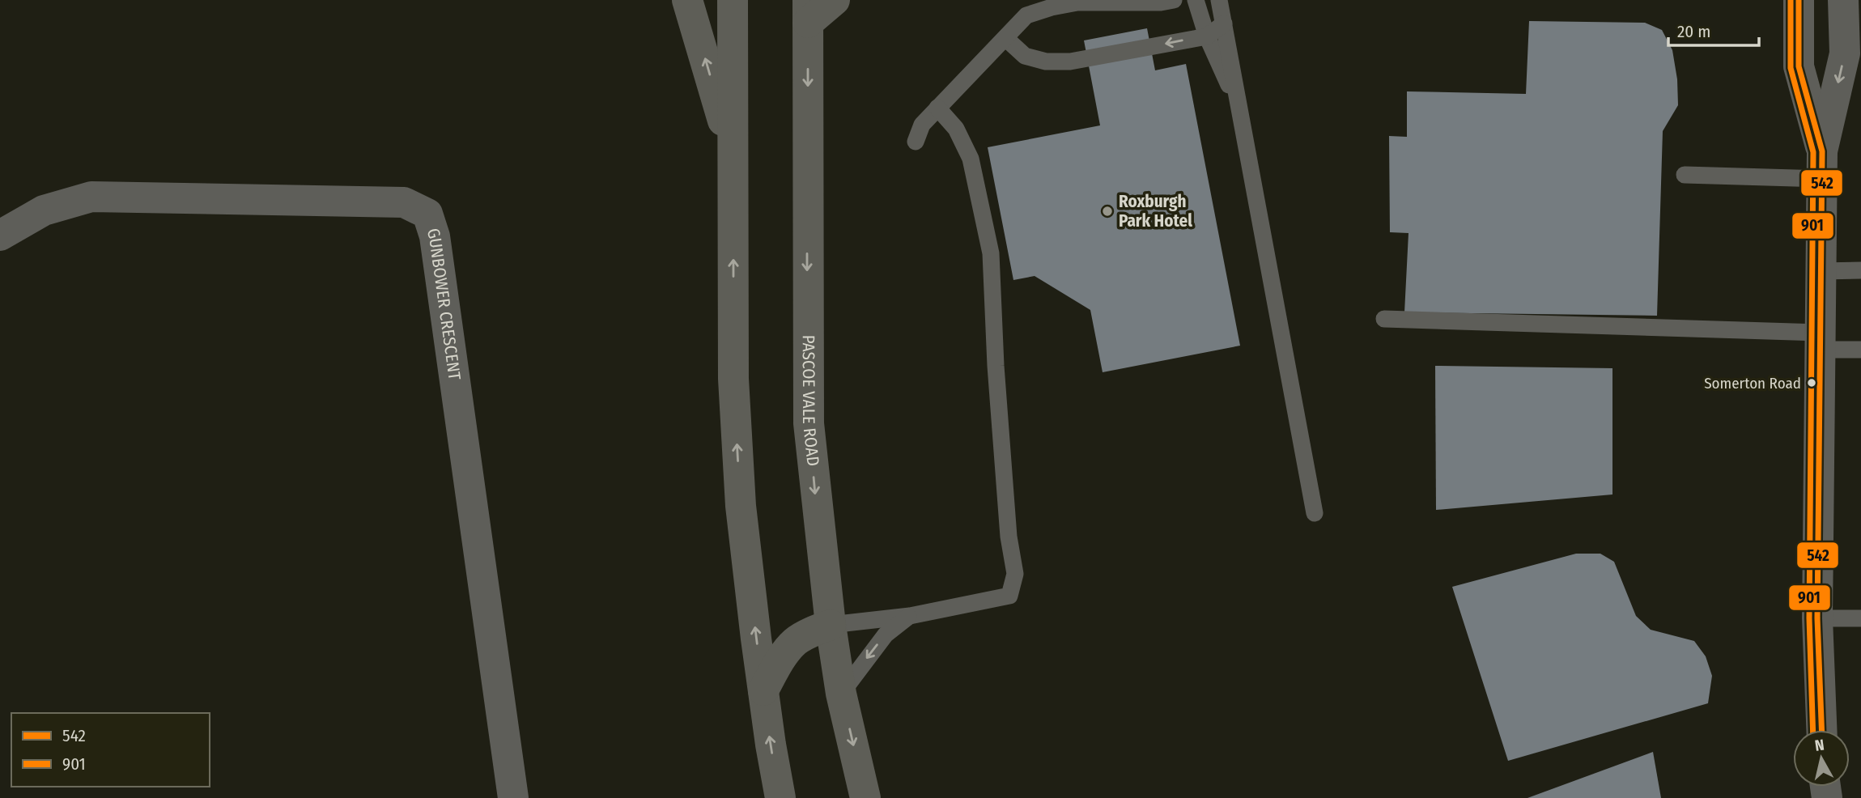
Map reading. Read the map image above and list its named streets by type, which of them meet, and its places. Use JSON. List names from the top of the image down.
{
  "streets": {
    "main road": ["PASCOE VALE ROAD"],
    "street": ["GUNBOWER CRESCENT"]
  },
  "places": ["Roxburgh Park Hotel", "Somerton Road"],
  "lines": ["transit line 542", "transit line 901"],
  "legend": ["542", "901"],
  "scale_bar": "20 m",
  "north": "top"
}
